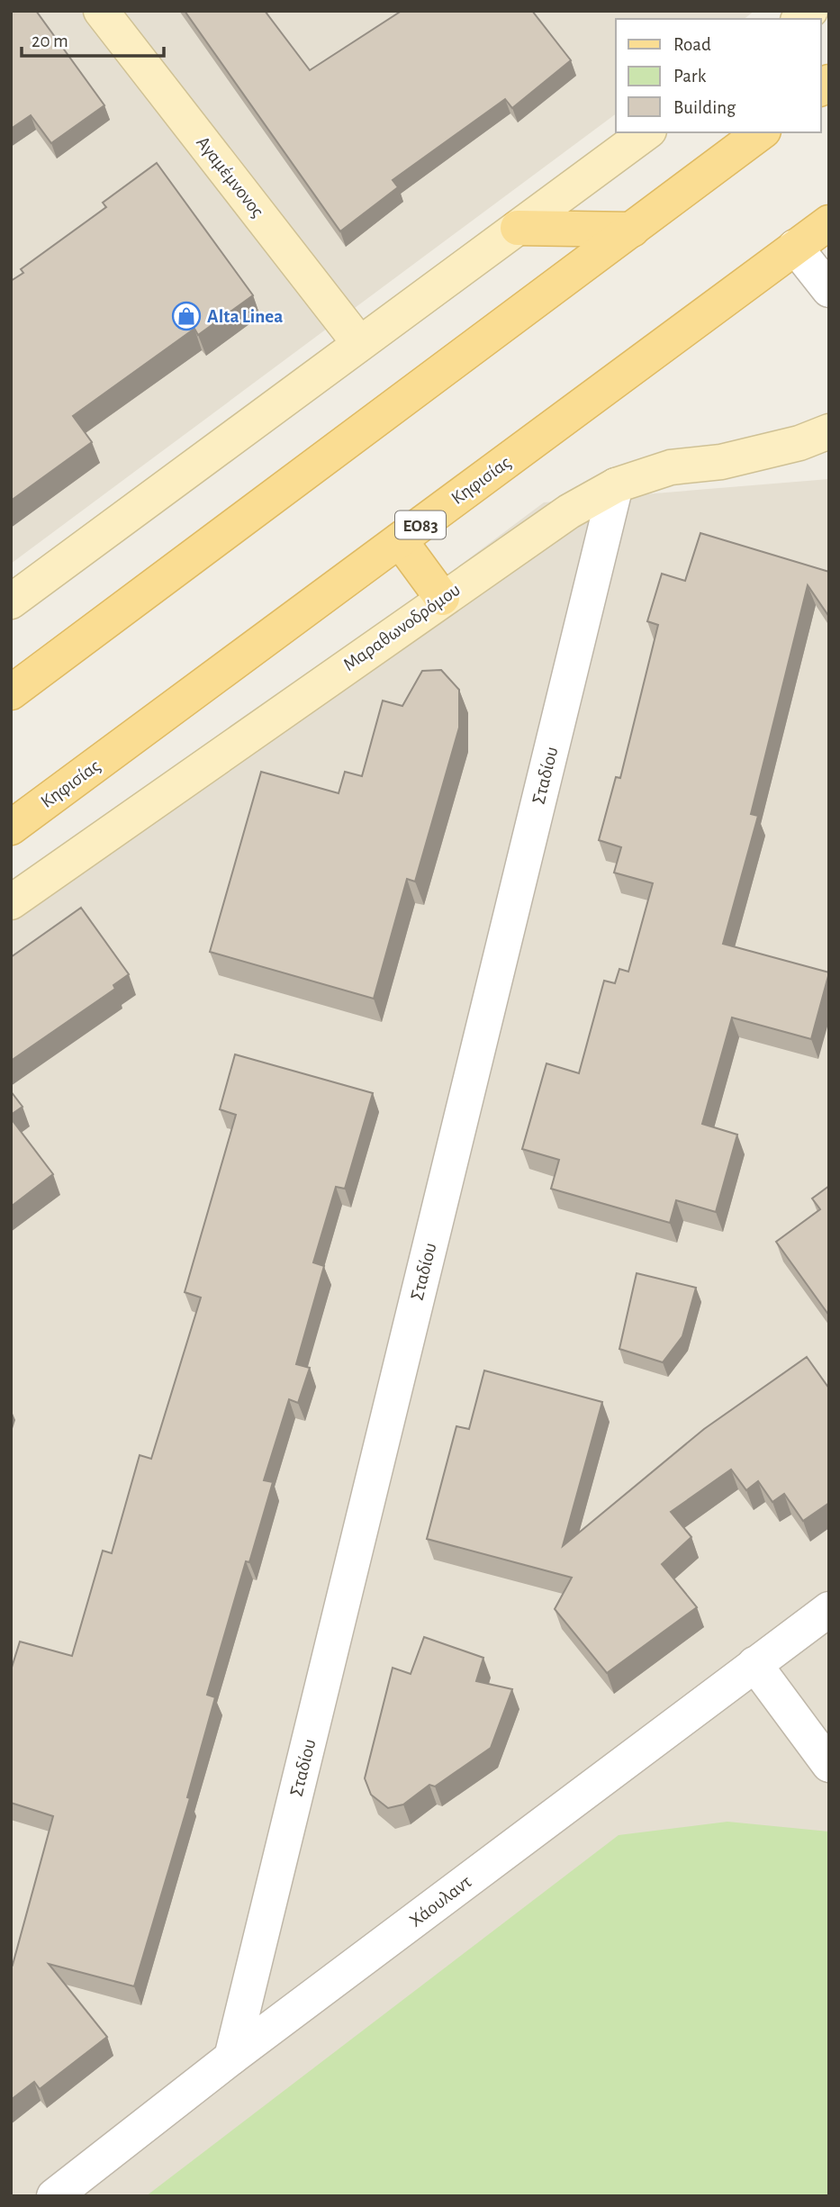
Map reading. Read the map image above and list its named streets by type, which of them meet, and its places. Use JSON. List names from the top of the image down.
{
  "streets": {
    "main road": ["Κηφισίας", "ΕΟ83"],
    "street": [
      "Αγαμέμνονος",
      "Μαραθωνοδρόμου",
      "Σταδίου",
      "Χάουλαντ"
    ]
  },
  "crossings": [
    ["Μαραθωνοδρόμου", "Σταδίου"],
    ["Σταδίου", "Χάουλαντ"]
  ],
  "places": {
    "shop": ["Alta Linea"]
  },
  "legend": ["Road", "Park", "Building"],
  "scale_bar": "20 m"
}
